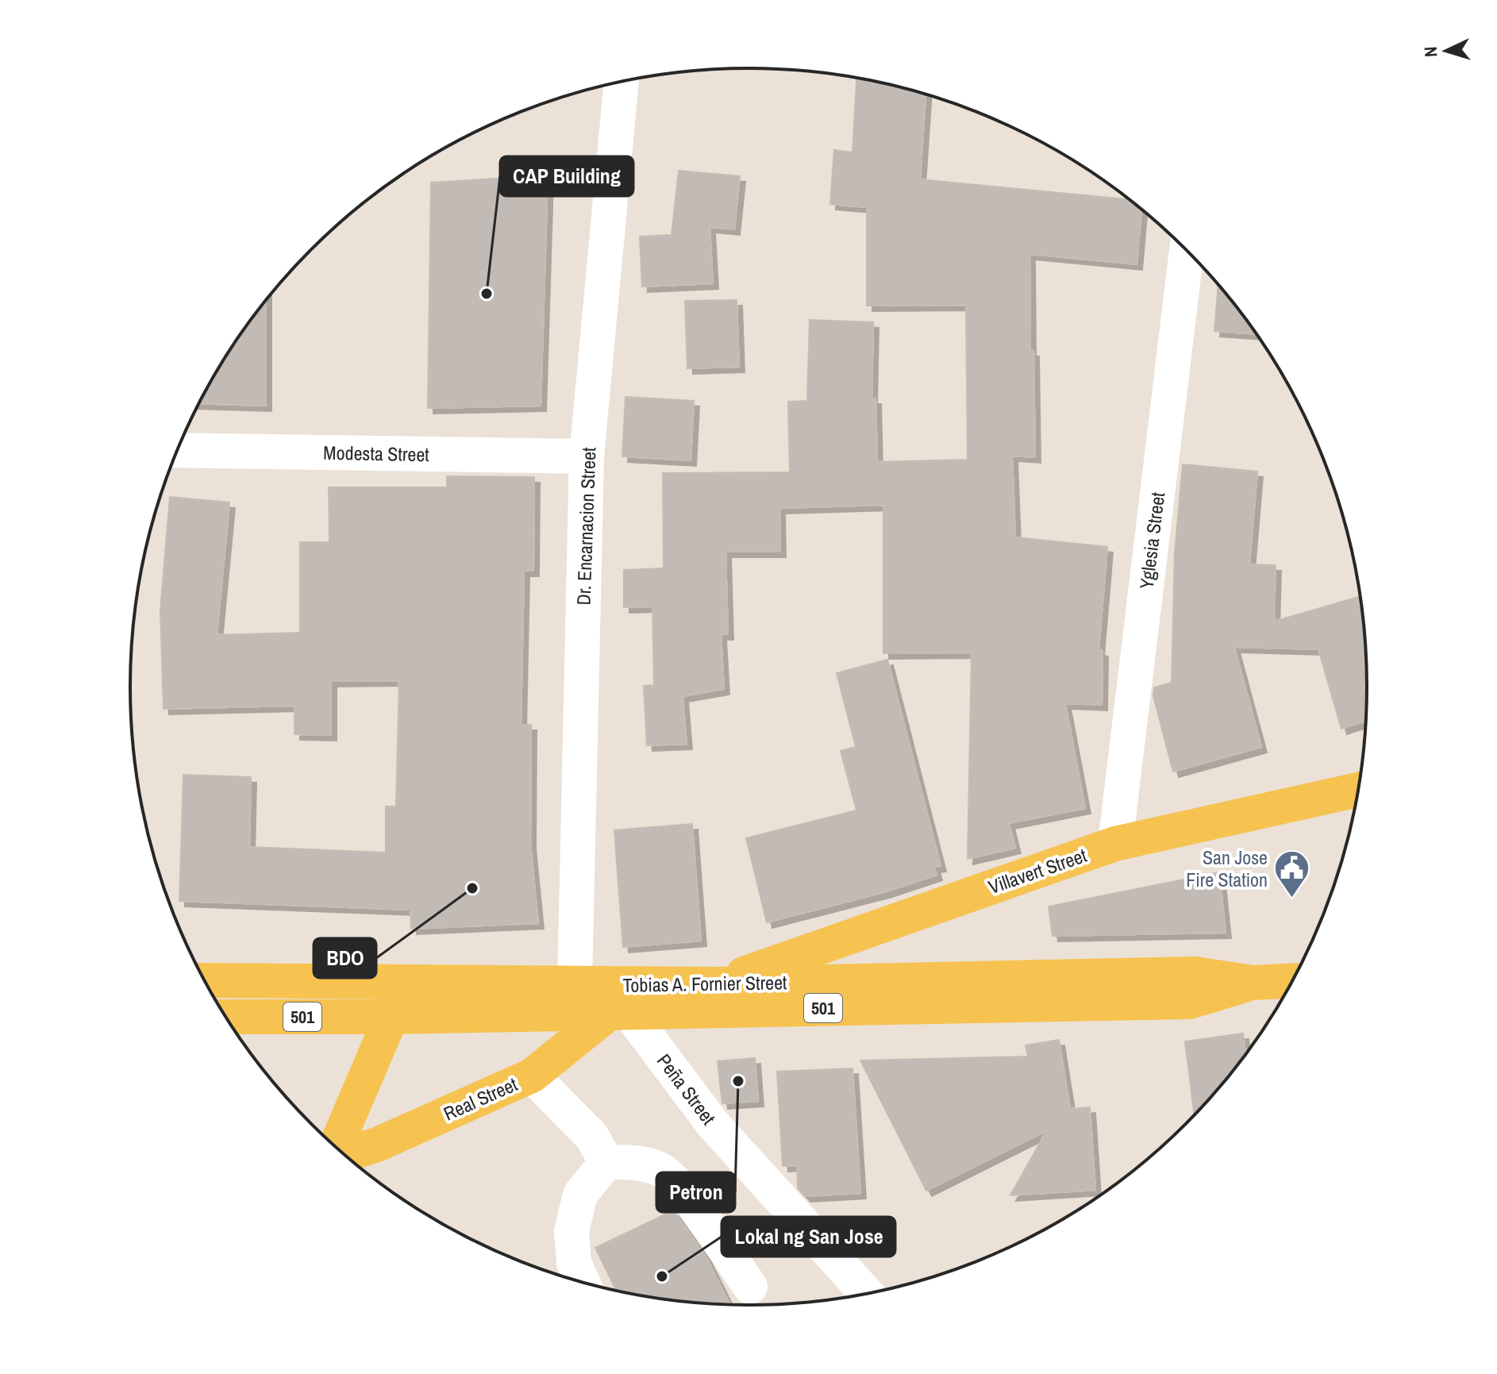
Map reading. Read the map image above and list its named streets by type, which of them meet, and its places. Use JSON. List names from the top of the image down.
{
  "streets": {
    "main road": [
      "Villavert Street",
      "Tobias A. Fornier Street",
      "501",
      "Real Street"
    ],
    "street": [
      "Modesta Street",
      "Dr. Encarnacion Street",
      "Yglesia Street",
      "Peña Street"
    ]
  },
  "crossings": [
    ["Modesta Street", "Dr. Encarnacion Street"],
    ["Dr. Encarnacion Street", "Tobias A. Fornier Street"],
    ["Yglesia Street", "Villavert Street"],
    ["Villavert Street", "Tobias A. Fornier Street"],
    ["Tobias A. Fornier Street", "Peña Street"],
    ["Tobias A. Fornier Street", "Real Street"],
    ["Peña Street", "Real Street"]
  ],
  "places": {
    "other": [
      "CAP Building",
      "BDO",
      "Petron",
      "Lokal ng San Jose"
    ],
    "public building": ["San Jose Fire Station"]
  },
  "north": "left"
}
